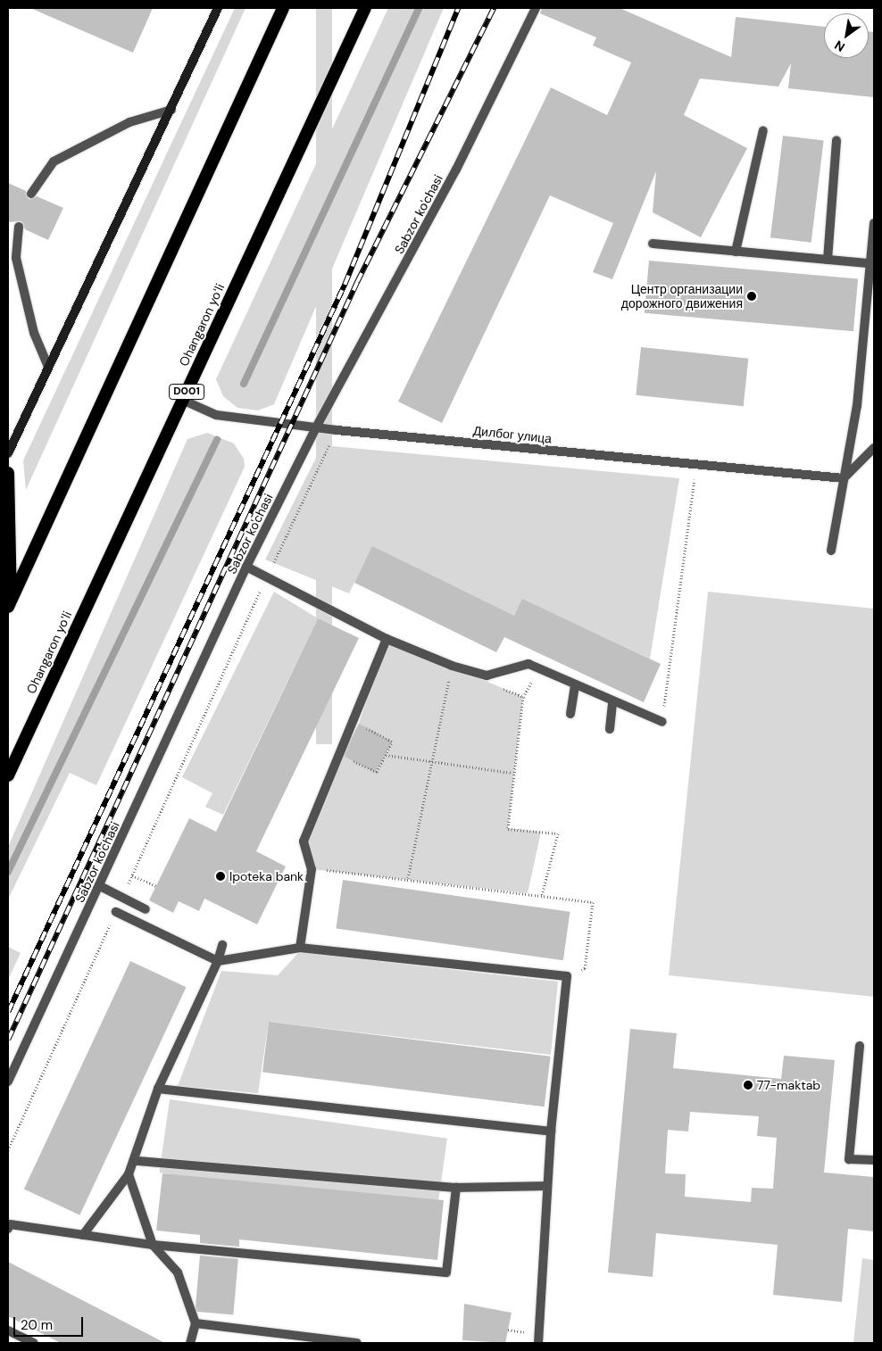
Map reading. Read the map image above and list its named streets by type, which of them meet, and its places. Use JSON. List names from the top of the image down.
{
  "streets": {
    "highway": ["Ohangaron yoʻli", "D001"],
    "street": ["Sabzor ko'chasi", "Дилбог улица"]
  },
  "crossings": [
    ["Sabzor ko'chasi", "Дилбог улица"],
    ["Ohangaron yoʻli", "Дилбог улица"]
  ],
  "places": ["Центр организации дорожного движения", "Ipoteka bank", "77-maktab"],
  "scale_bar": "20 m",
  "north": "bottom left"
}
